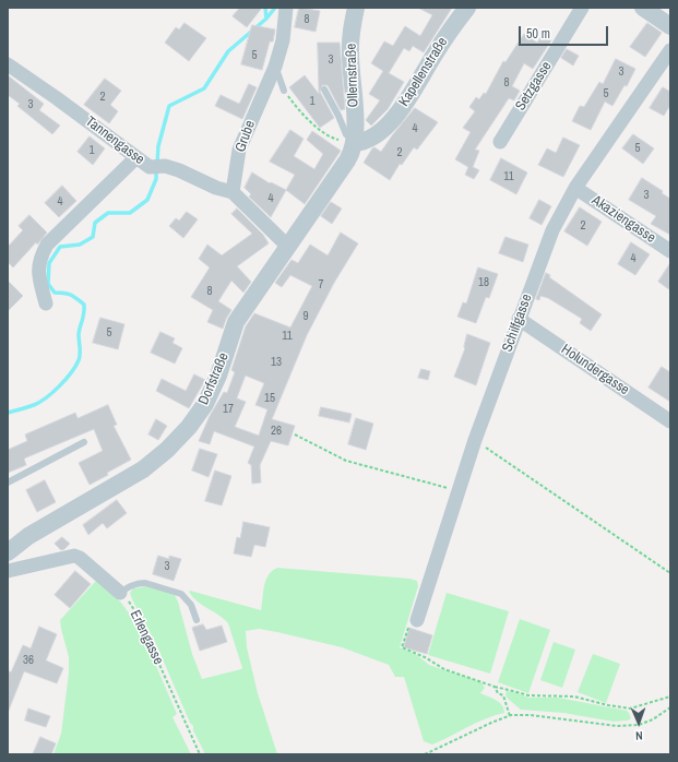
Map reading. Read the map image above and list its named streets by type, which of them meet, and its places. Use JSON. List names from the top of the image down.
{
  "streets": {
    "street": [
      "Kapellenstraße",
      "Ollernstraße",
      "Setzgasse",
      "Grube",
      "Tannengasse",
      "Akaziengasse",
      "Schilfgasse",
      "Holundergasse",
      "Dorfstraße"
    ],
    "path": ["Erlengasse"]
  },
  "crossings": [
    ["Kapellenstraße", "Ollernstraße"],
    ["Kapellenstraße", "Dorfstraße"],
    ["Ollernstraße", "Dorfstraße"],
    ["Grube", "Tannengasse"],
    ["Akaziengasse", "Schilfgasse"],
    ["Schilfgasse", "Holundergasse"]
  ],
  "house_numbers": [
    "8",
    "5",
    "3",
    "3",
    "8",
    "5",
    "2",
    "1",
    "3",
    "4",
    "5",
    "1",
    "2",
    "11",
    "3",
    "4",
    "4",
    "2",
    "4",
    "18",
    "7",
    "8",
    "9",
    "5",
    "11",
    "13",
    "15",
    "17",
    "26",
    "3",
    "36"
  ],
  "scale_bar": "50 m",
  "north": "bottom"
}
